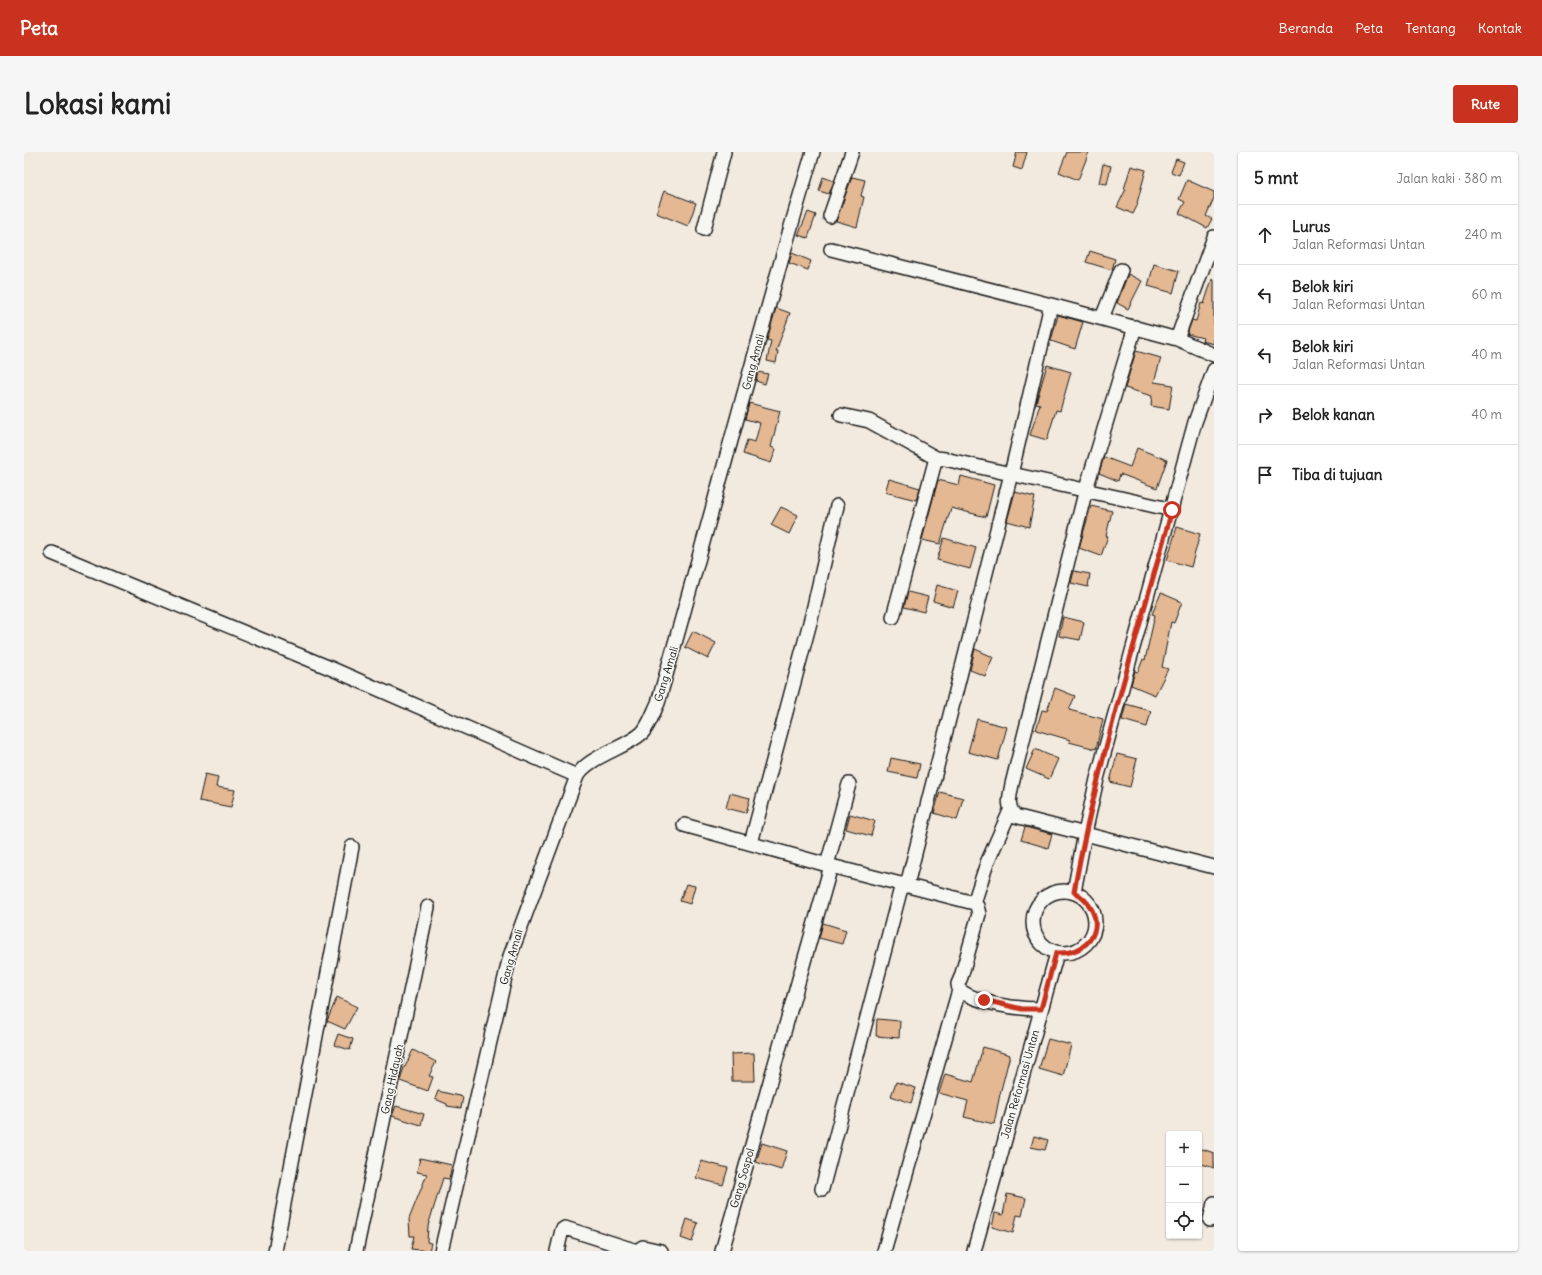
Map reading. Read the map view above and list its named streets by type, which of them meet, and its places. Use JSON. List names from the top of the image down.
{
  "streets": {
    "street": [
      "Gang Amali",
      "Gang Hidayah",
      "Jalan Reformasi Untan",
      "Gang Sospol"
    ]
  },
  "page": {
    "header": "Peta",
    "nav": [
      "Beranda",
      "Peta",
      "Tentang",
      "Kontak"
    ],
    "buttons": "Rute",
    "title": "Lokasi kami",
    "heading": ["5 mnt", "Jalan kaki · 380 m"],
    "list": [
      ["Lurus", "Jalan Reformasi Untan", "240 m"],
      ["Belok kiri", "Jalan Reformasi Untan", "60 m"],
      ["Belok kiri", "Jalan Reformasi Untan", "40 m"],
      ["Belok kanan", "40 m"],
      "Tiba di tujuan"
    ],
    "map_buttons": ["+", "−"]
  }
}
